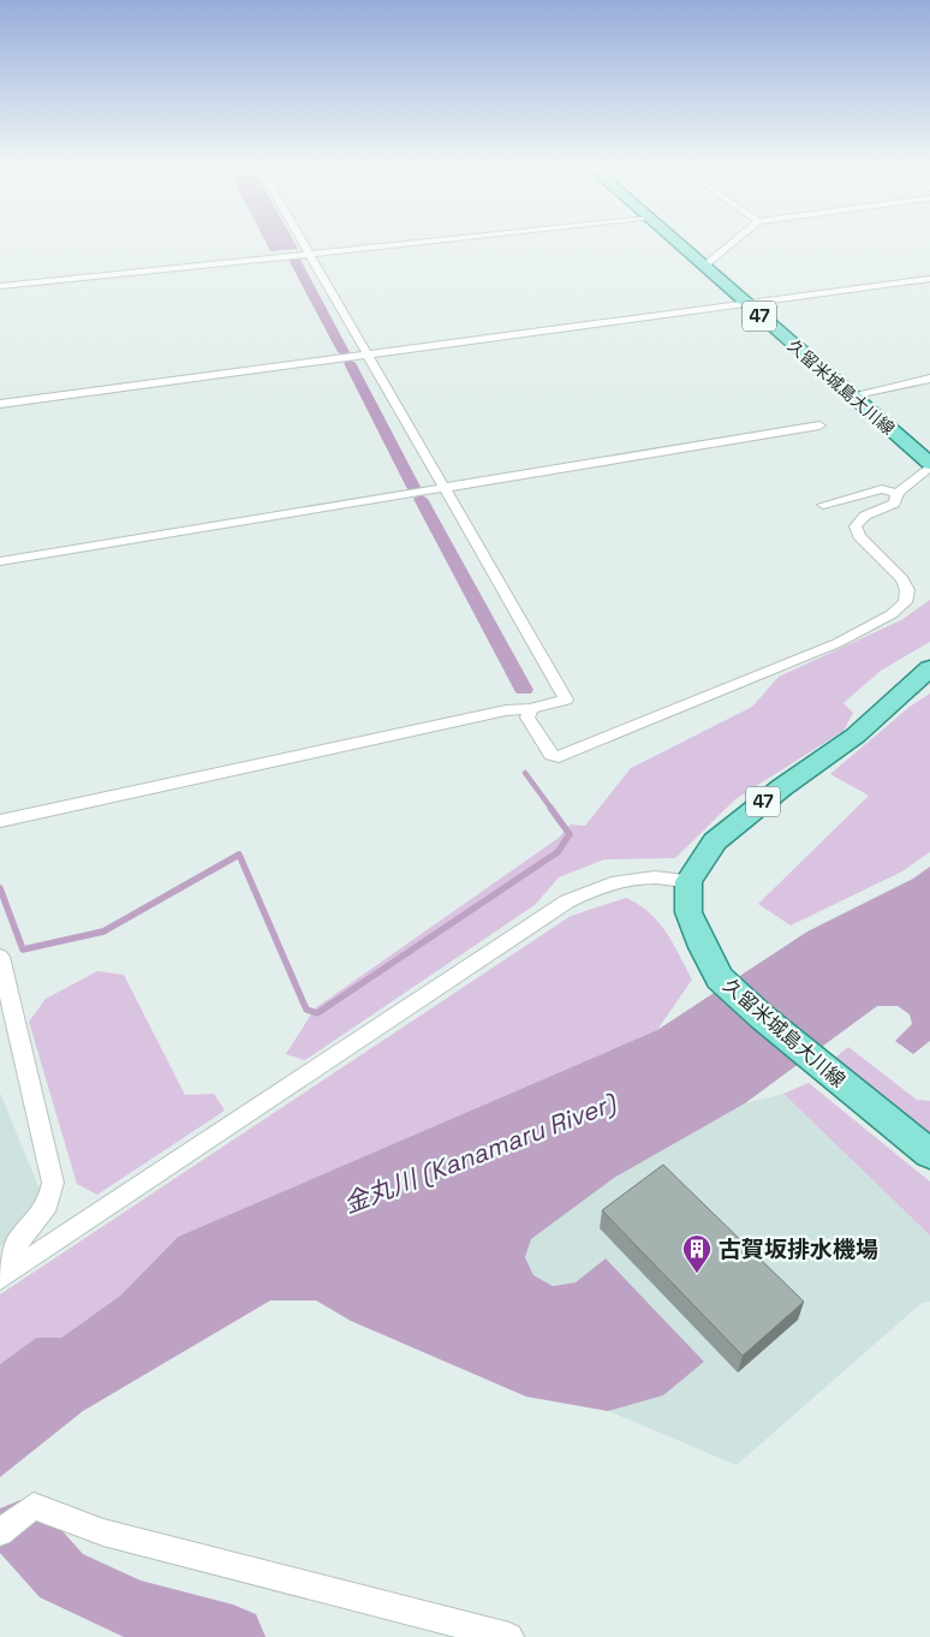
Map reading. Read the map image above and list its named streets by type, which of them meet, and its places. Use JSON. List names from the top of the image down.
{
  "streets": {
    "main road": ["47", "久留米城島大川線"]
  },
  "crossings": [
    ["47", "久留米城島大川線"]
  ],
  "water": ["金丸川 (Kanamaru River)"],
  "places": {
    "building": ["古賀坂排水機場"]
  }
}
